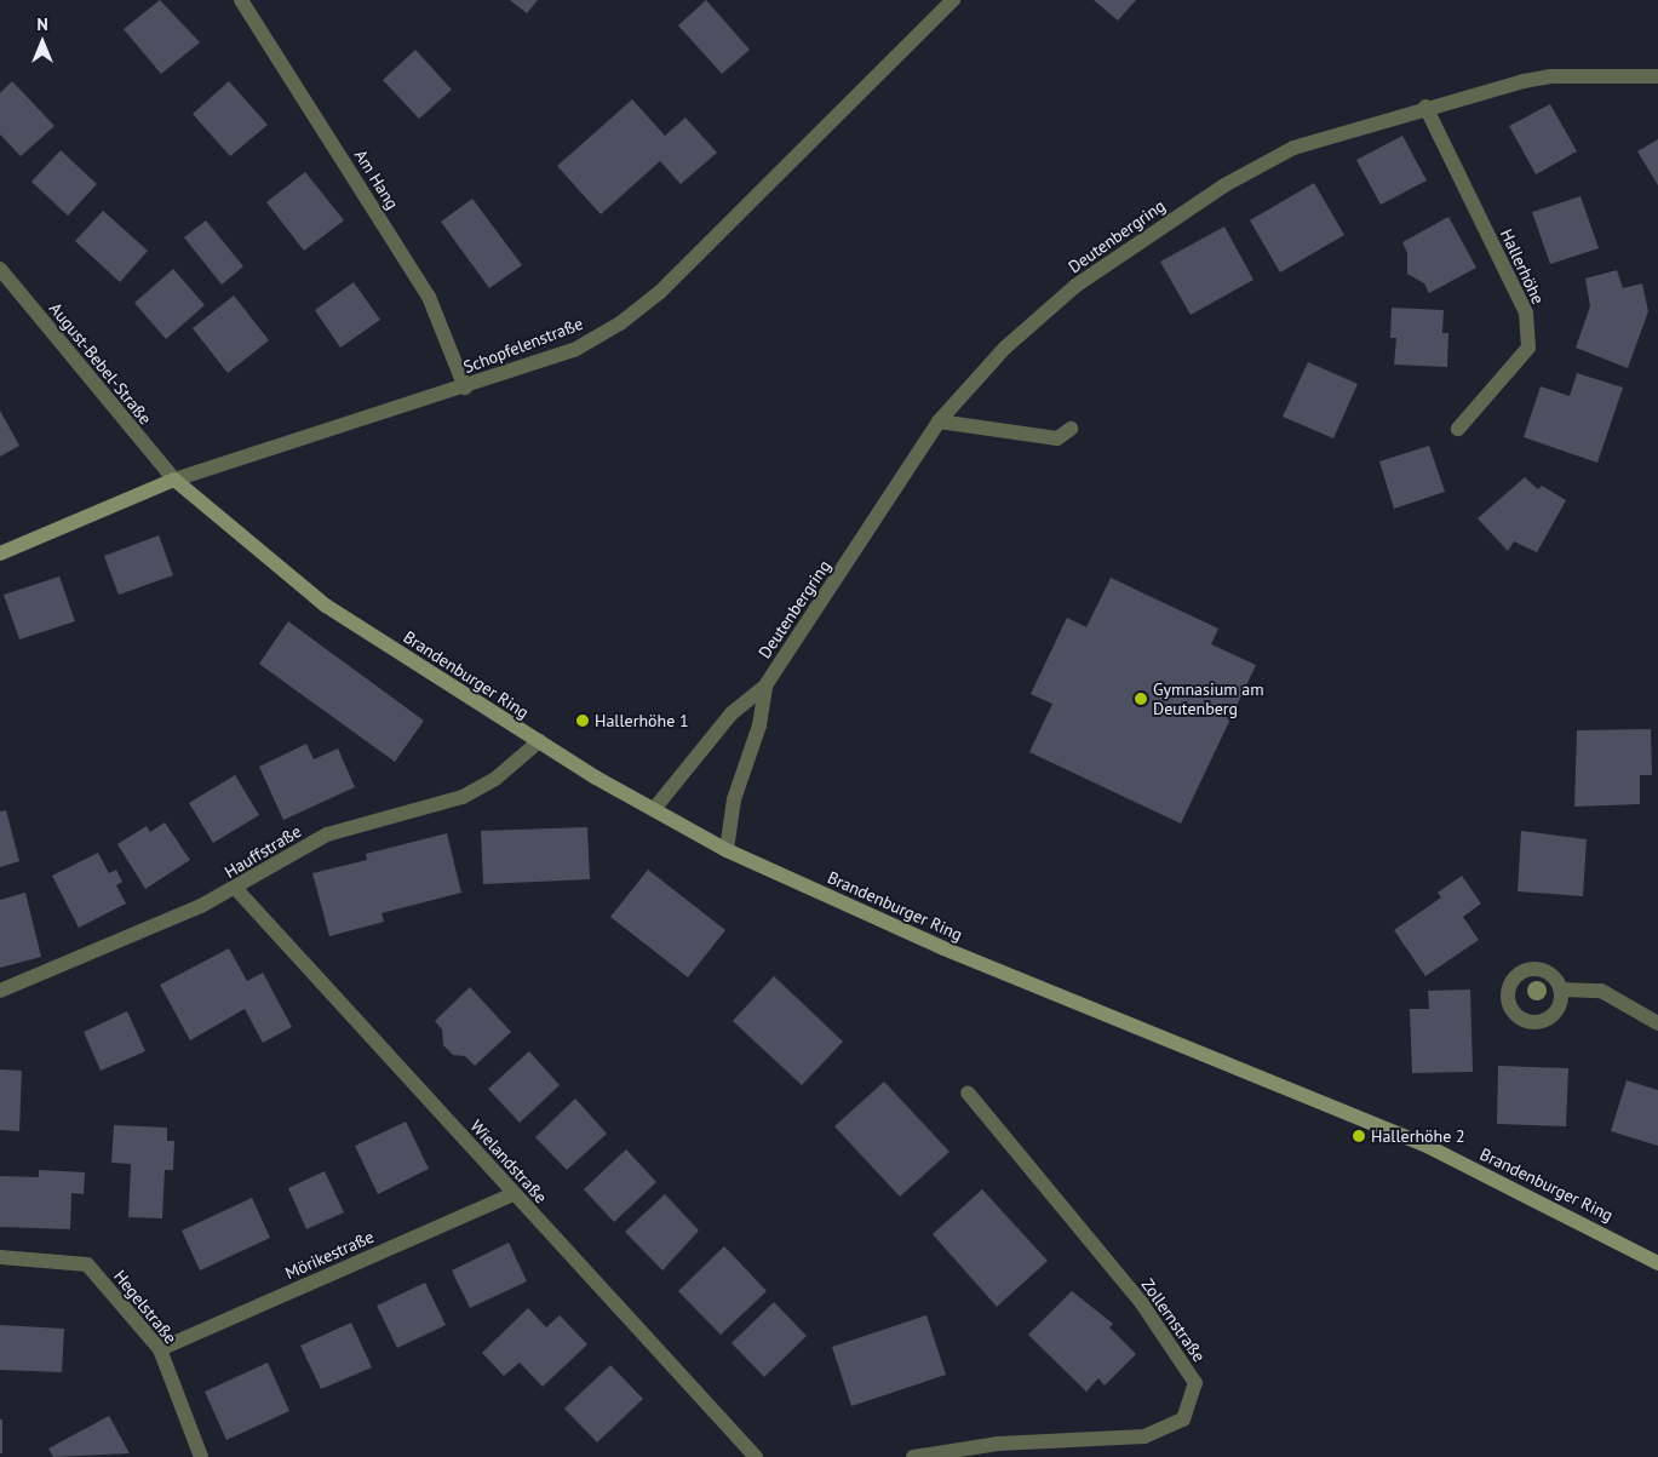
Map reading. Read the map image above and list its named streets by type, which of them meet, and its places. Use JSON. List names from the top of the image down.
{
  "streets": {
    "street": [
      "Am Hang",
      "Deutenbergring",
      "Hallerhöhe",
      "Schopfelenstraße",
      "August-Bebel-Straße",
      "Brandenburger Ring",
      "Hauffstraße",
      "Wielandstraße",
      "Mörikestraße",
      "Hegelstraße",
      "Zollernstraße"
    ]
  },
  "crossings": [
    ["Am Hang", "Schopfelenstraße"],
    ["Deutenbergring", "Hallerhöhe"],
    ["Deutenbergring", "Brandenburger Ring"],
    ["Schopfelenstraße", "August-Bebel-Straße"],
    ["Schopfelenstraße", "Brandenburger Ring"],
    ["August-Bebel-Straße", "Brandenburger Ring"],
    ["Brandenburger Ring", "Hauffstraße"],
    ["Hauffstraße", "Wielandstraße"],
    ["Wielandstraße", "Mörikestraße"],
    ["Mörikestraße", "Hegelstraße"]
  ],
  "places": ["Gymnasium am Deutenberg", "Hallerhöhe 1", "Hallerhöhe 2"],
  "north": "top"
}
